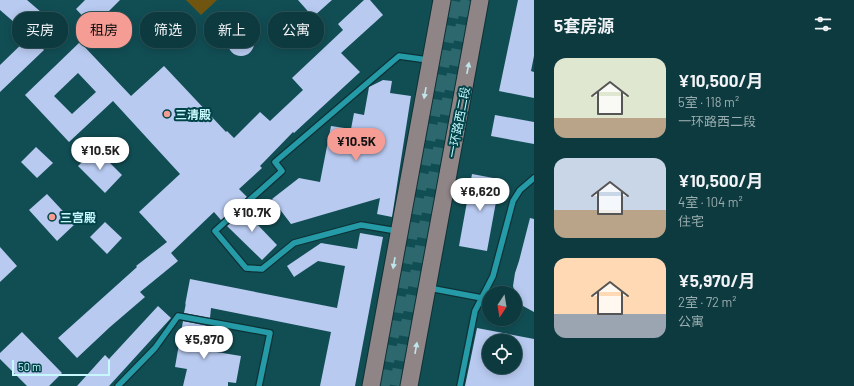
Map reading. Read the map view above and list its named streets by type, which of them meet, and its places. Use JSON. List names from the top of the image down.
{
  "streets": {
    "main road": ["一环路西二段"]
  },
  "places": ["三清殿", "三宫殿"],
  "scale_bar": "50 m",
  "north": "bottom",
  "page": {
    "heading": "5套房源",
    "chip": [
      "买房",
      "租房",
      "筛选",
      "新上",
      "公寓"
    ],
    "list": [
      {
        "name": "¥10,500/月",
        "note": "5室 · 118 m² · 一环路西二段"
      },
      {
        "name": "¥10,500/月",
        "note": "4室 · 104 m² · 住宅"
      },
      {
        "name": "¥5,970/月",
        "note": "2室 · 72 m² · 公寓"
      }
    ],
    "price": [
      "¥10.5K",
      "¥10.5K",
      "¥6,620",
      "¥10.7K",
      "¥5,970"
    ],
    "scale": "50 m"
  }
}
